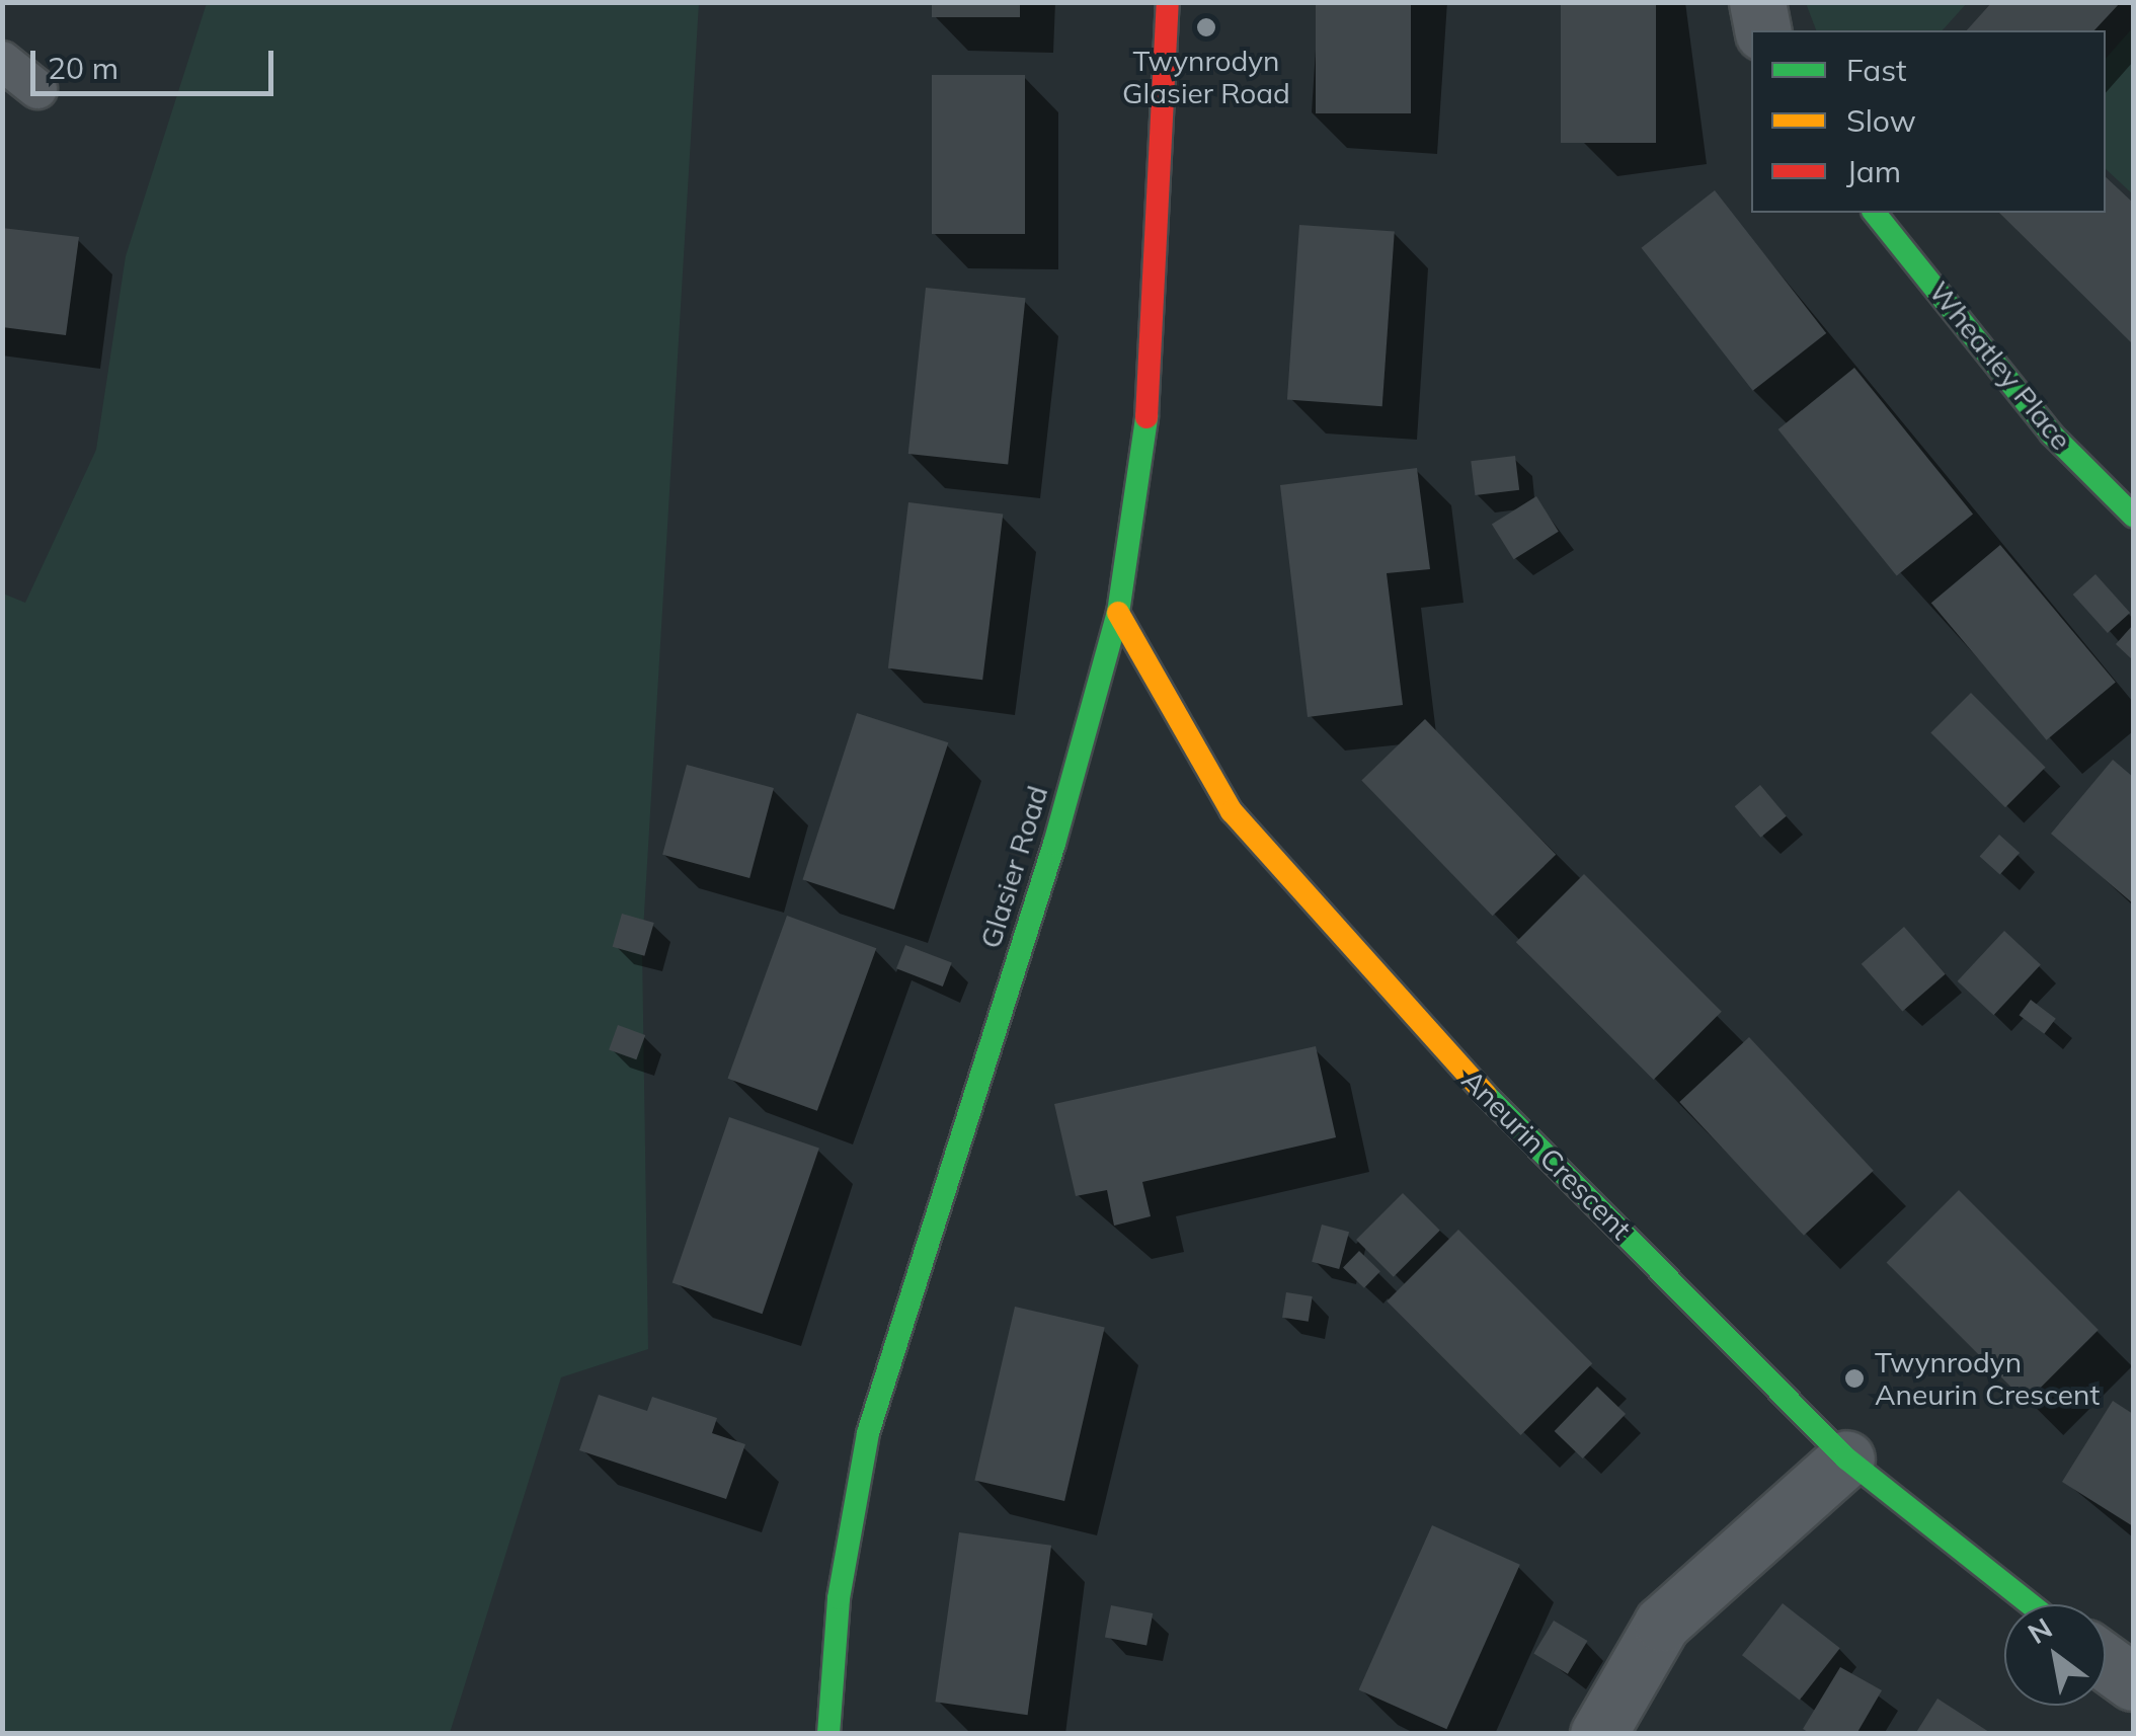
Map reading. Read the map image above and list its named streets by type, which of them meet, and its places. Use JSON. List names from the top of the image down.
{
  "streets": {
    "street": ["Wheatley Place", "Glasier Road", "Aneurin Crescent"]
  },
  "crossings": [
    ["Glasier Road", "Aneurin Crescent"]
  ],
  "places": ["Twynrodyn Glasier Road", "Twynrodyn Aneurin Crescent"],
  "legend": ["Fast", "Slow", "Jam"],
  "scale_bar": "20 m",
  "north": "top left"
}
